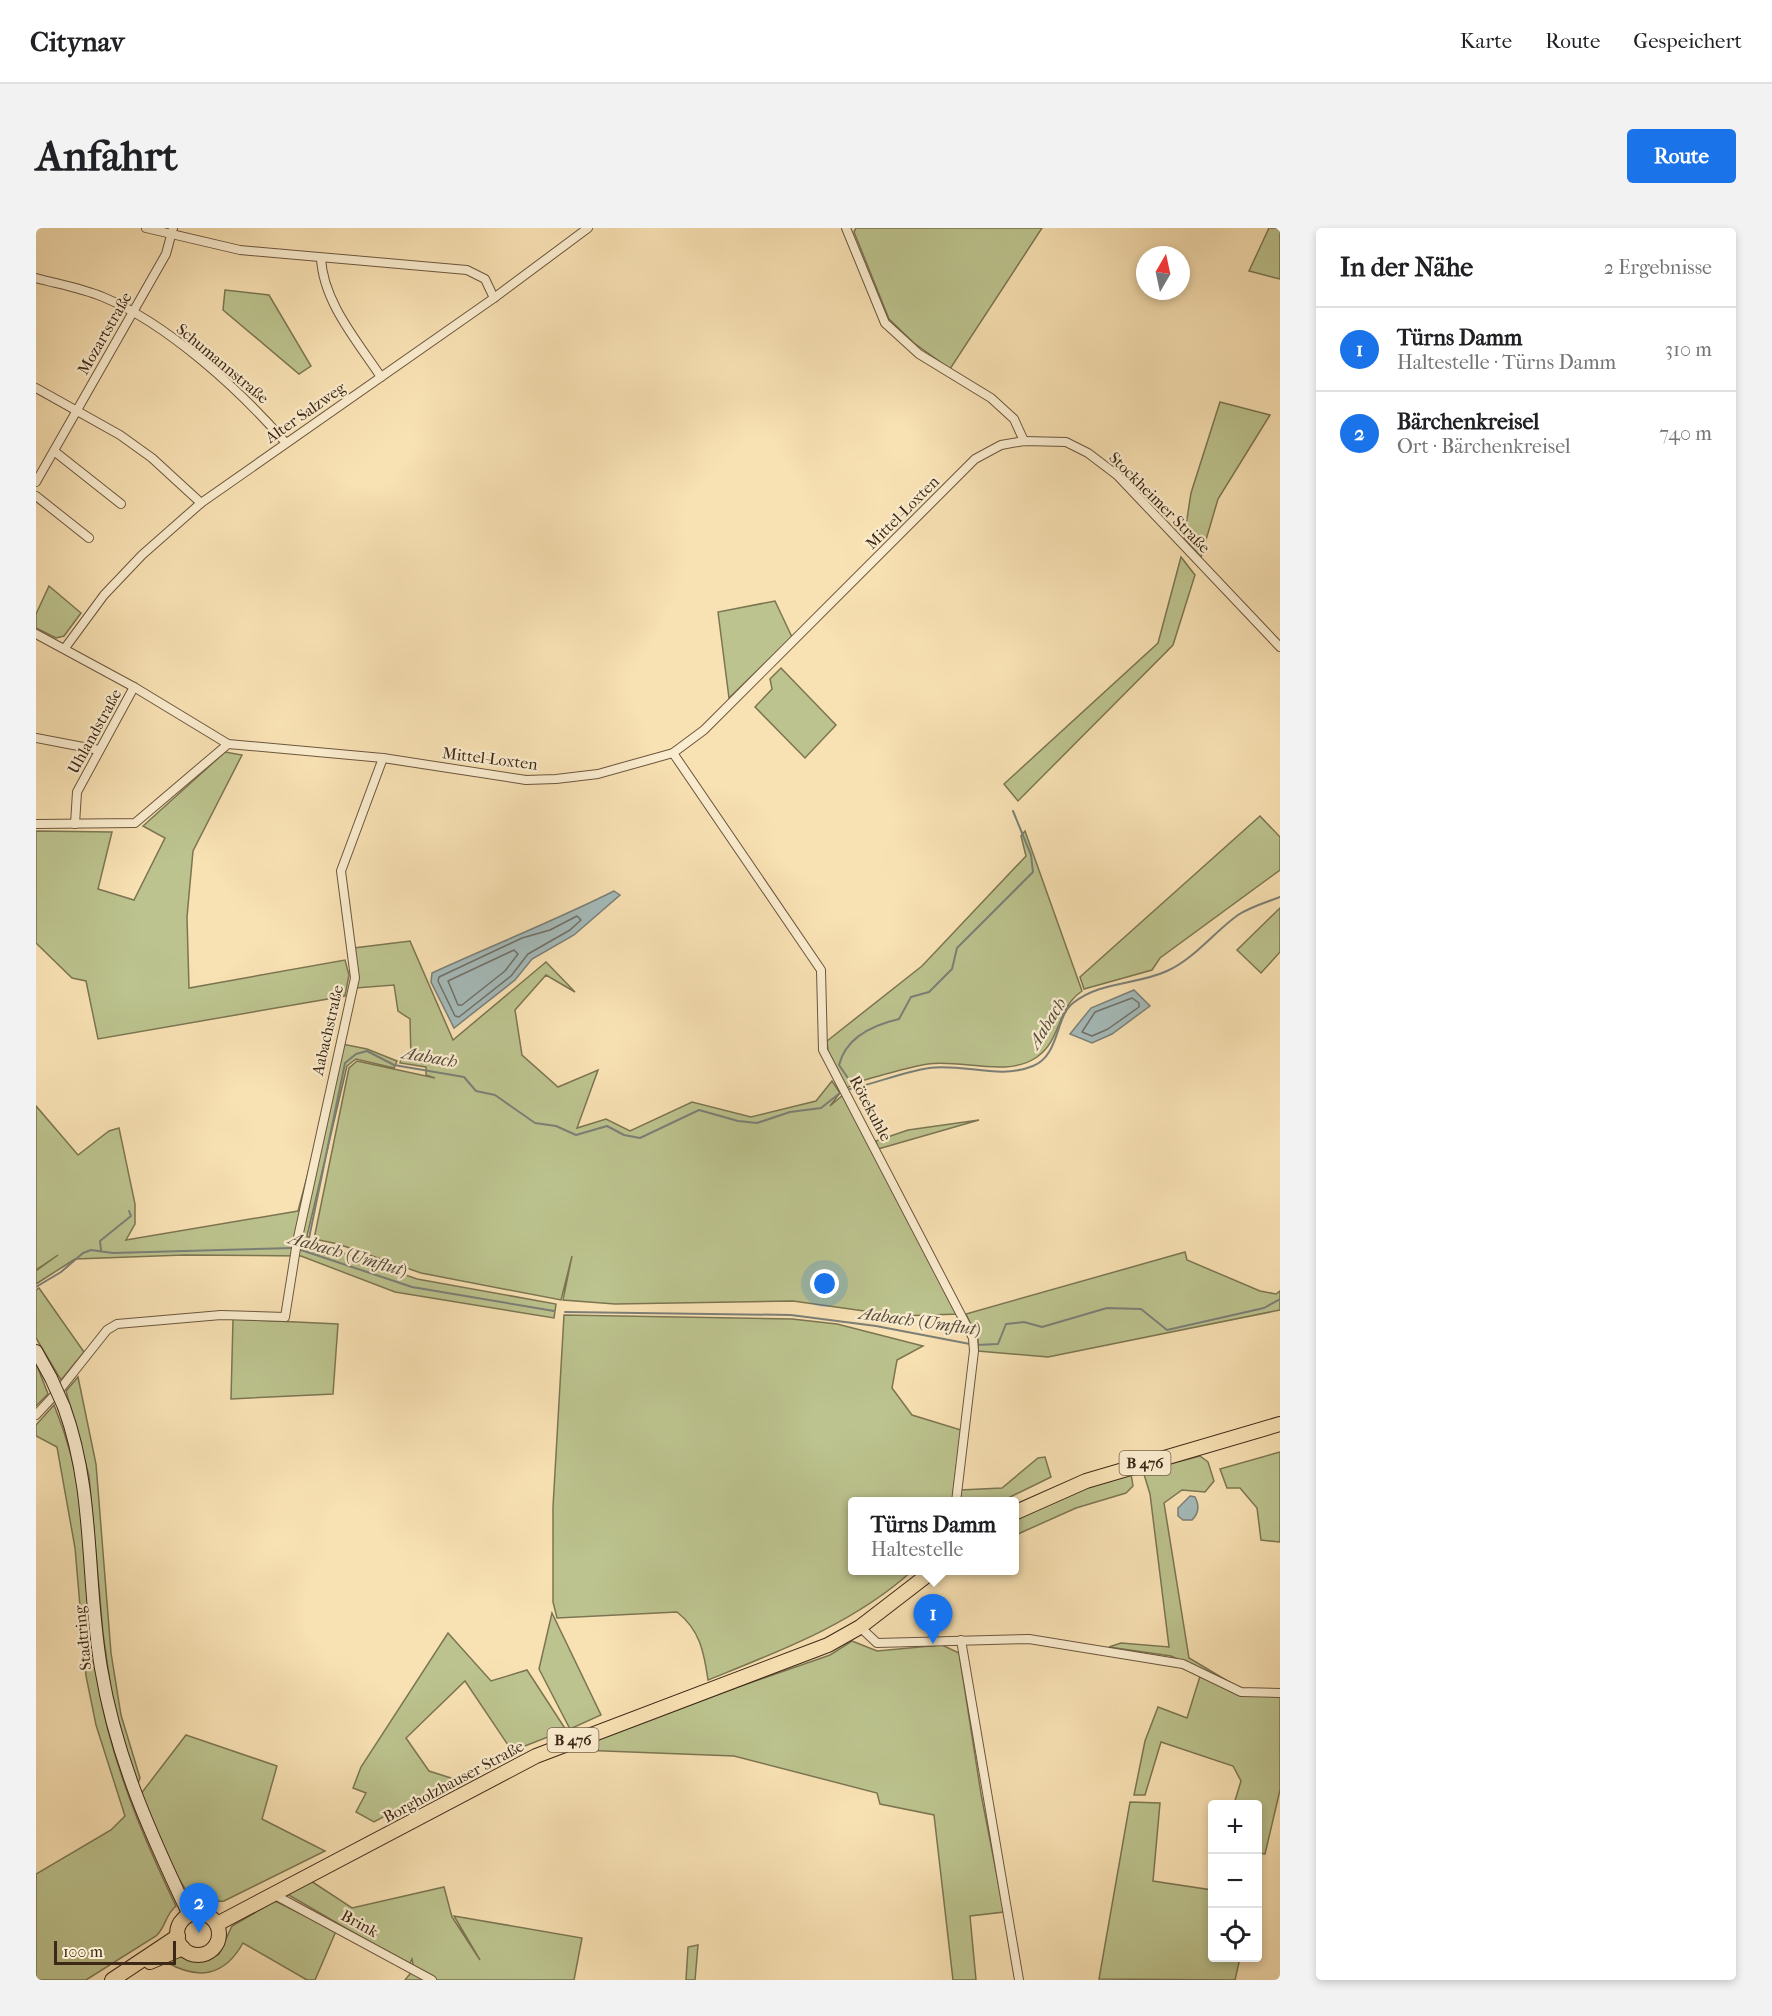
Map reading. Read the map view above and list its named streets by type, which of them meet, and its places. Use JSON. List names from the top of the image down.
{
  "streets": {
    "main road": ["B 476", "Borgholzhauser Straße"],
    "street": [
      "Mozartstraße",
      "Schumannstraße",
      "Alter Salzweg",
      "Stockheimer Straße",
      "Mittel-Loxten",
      "Uhlandstraße",
      "Aabachstraße",
      "Rötekuhle",
      "Stadtring",
      "Brink"
    ]
  },
  "crossings": [
    ["Mozartstraße", "Schumannstraße"],
    ["Schumannstraße", "Alter Salzweg"],
    ["Alter Salzweg", "Mittel-Loxten"],
    ["Stockheimer Straße", "Mittel-Loxten"],
    ["Mittel-Loxten", "Uhlandstraße"],
    ["Mittel-Loxten", "Aabachstraße"],
    ["Mittel-Loxten", "Rötekuhle"],
    ["Stadtring", "Borgholzhauser Straße"],
    ["Borgholzhauser Straße", "Brink"]
  ],
  "water": ["Aabach", "Aabach (Umflut)"],
  "scale_bar": "100 m",
  "north": "top",
  "page": {
    "header": "Citynav",
    "nav": ["Karte", "Route", "Gespeichert"],
    "buttons": "Route",
    "title": "Anfahrt",
    "heading": ["In der Nähe", "2 Ergebnisse"],
    "list": [
      {
        "mark": "1",
        "name": "Türns Damm",
        "note": "Haltestelle · Türns Damm",
        "value": "310 m"
      },
      {
        "mark": "2",
        "name": "Bärchenkreisel",
        "note": "Ort · Bärchenkreisel",
        "value": "740 m"
      }
    ],
    "popup": ["Türns Damm", "Haltestelle"],
    "pins": ["1", "2"],
    "map_buttons": ["+", "−"],
    "scale": "100 m"
  }
}
